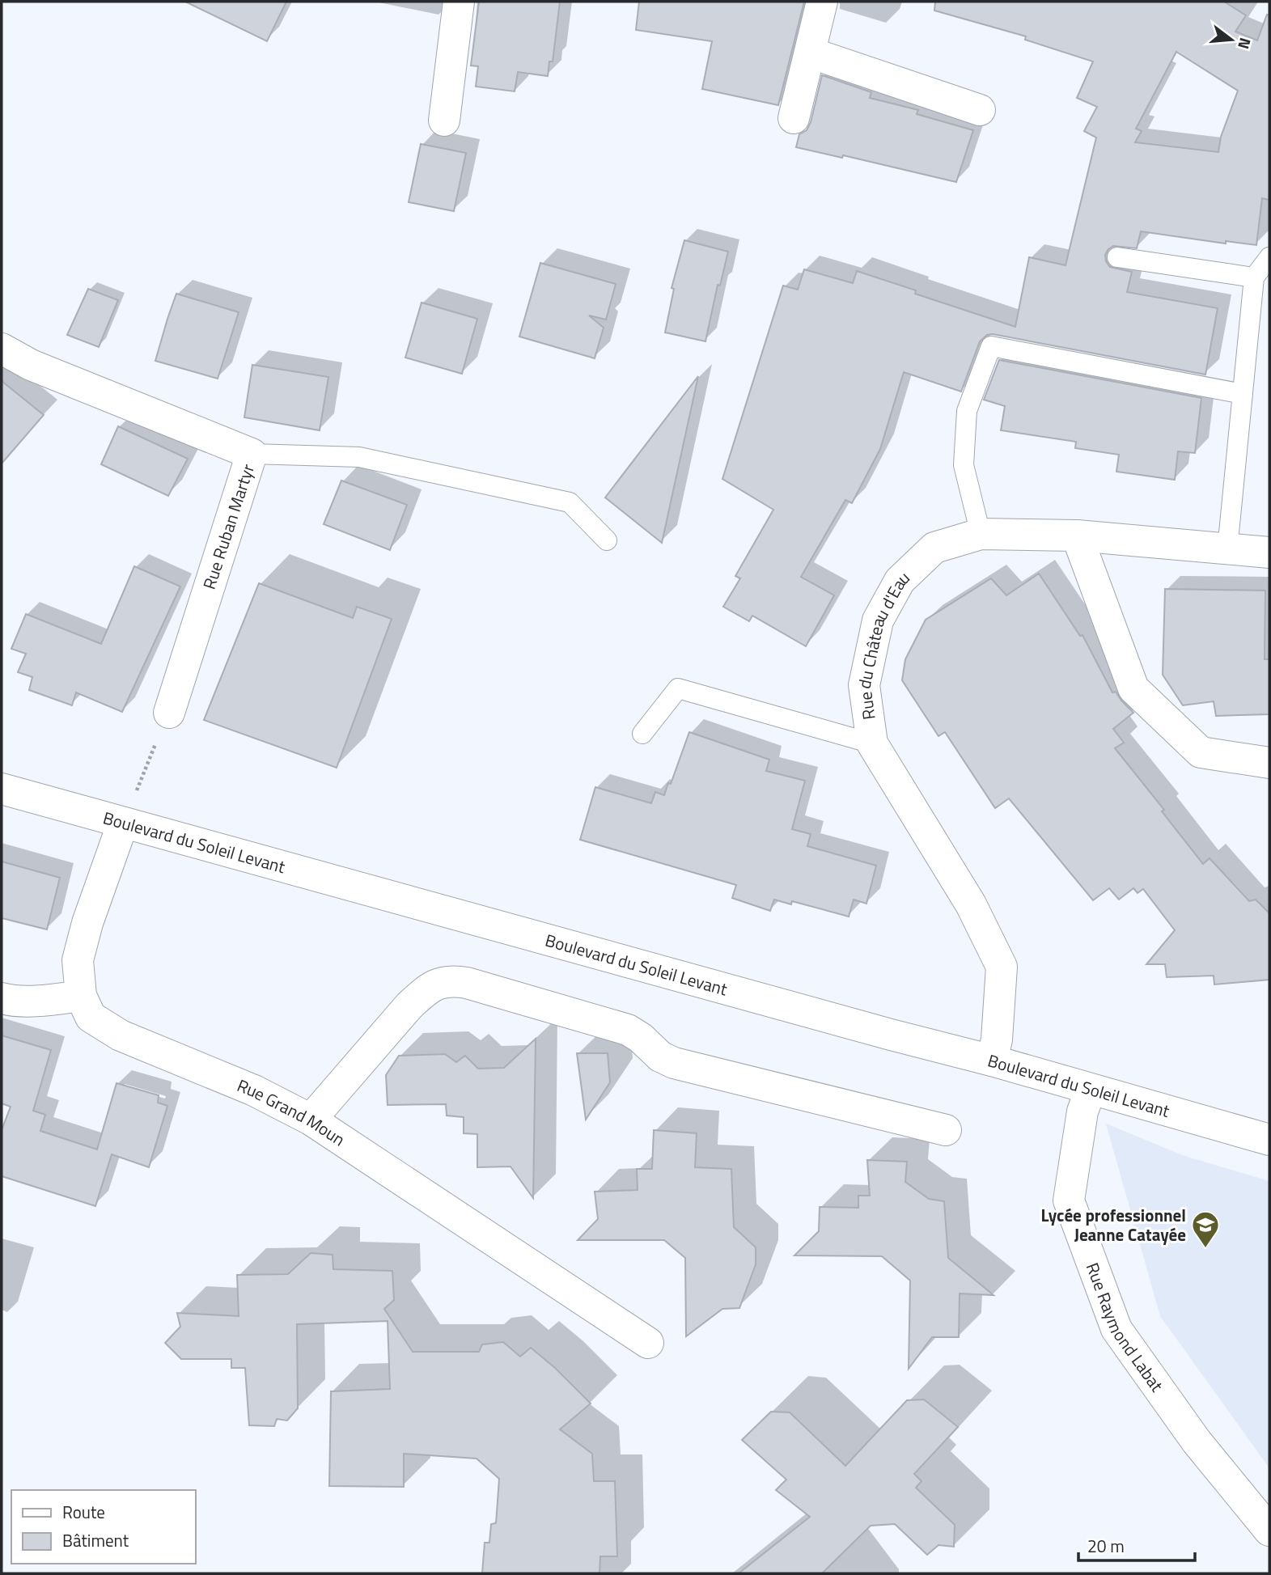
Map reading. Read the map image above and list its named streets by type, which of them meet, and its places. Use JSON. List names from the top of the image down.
{
  "streets": {
    "street": [
      "Rue Ruban Martyr",
      "Rue du Château d'Eau",
      "Boulevard du Soleil Levant",
      "Rue Grand Moun",
      "Rue Raymond Labat"
    ]
  },
  "crossings": [
    ["Rue du Château d'Eau", "Boulevard du Soleil Levant"],
    ["Boulevard du Soleil Levant", "Rue Grand Moun"],
    ["Boulevard du Soleil Levant", "Rue Raymond Labat"]
  ],
  "places": {
    "school or university": ["Lycée professionnel Jeanne Catayée"]
  },
  "legend": ["Route", "Bâtiment"],
  "scale_bar": "20 m",
  "north": "right"
}
